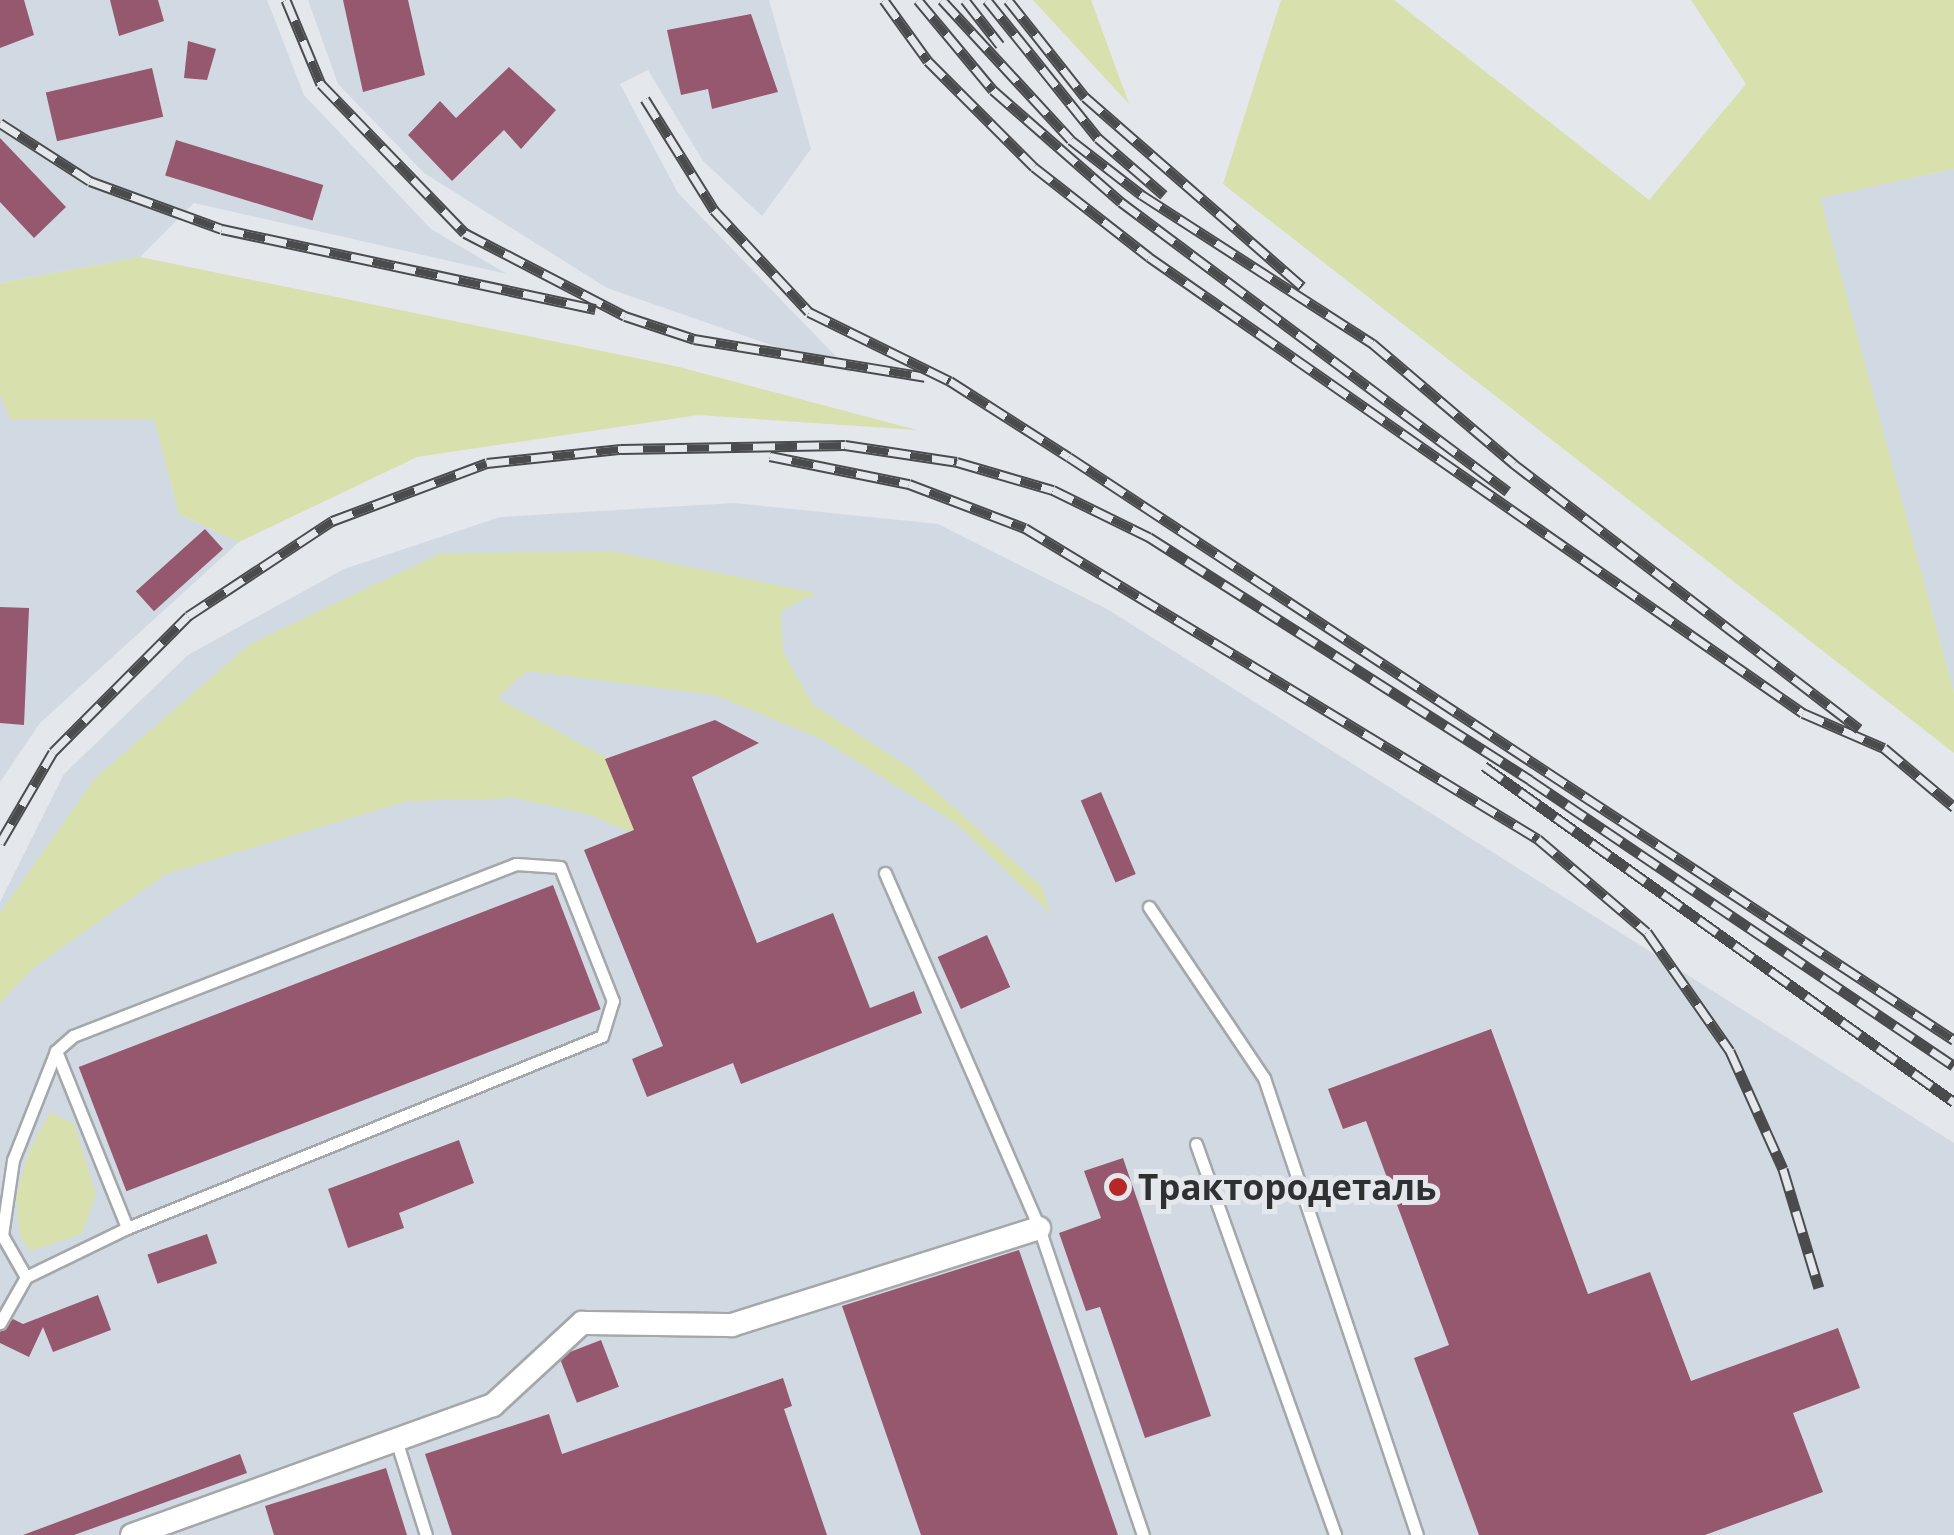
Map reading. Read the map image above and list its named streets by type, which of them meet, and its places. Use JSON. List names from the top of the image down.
{
  "places": ["Трактородеталь"]
}
